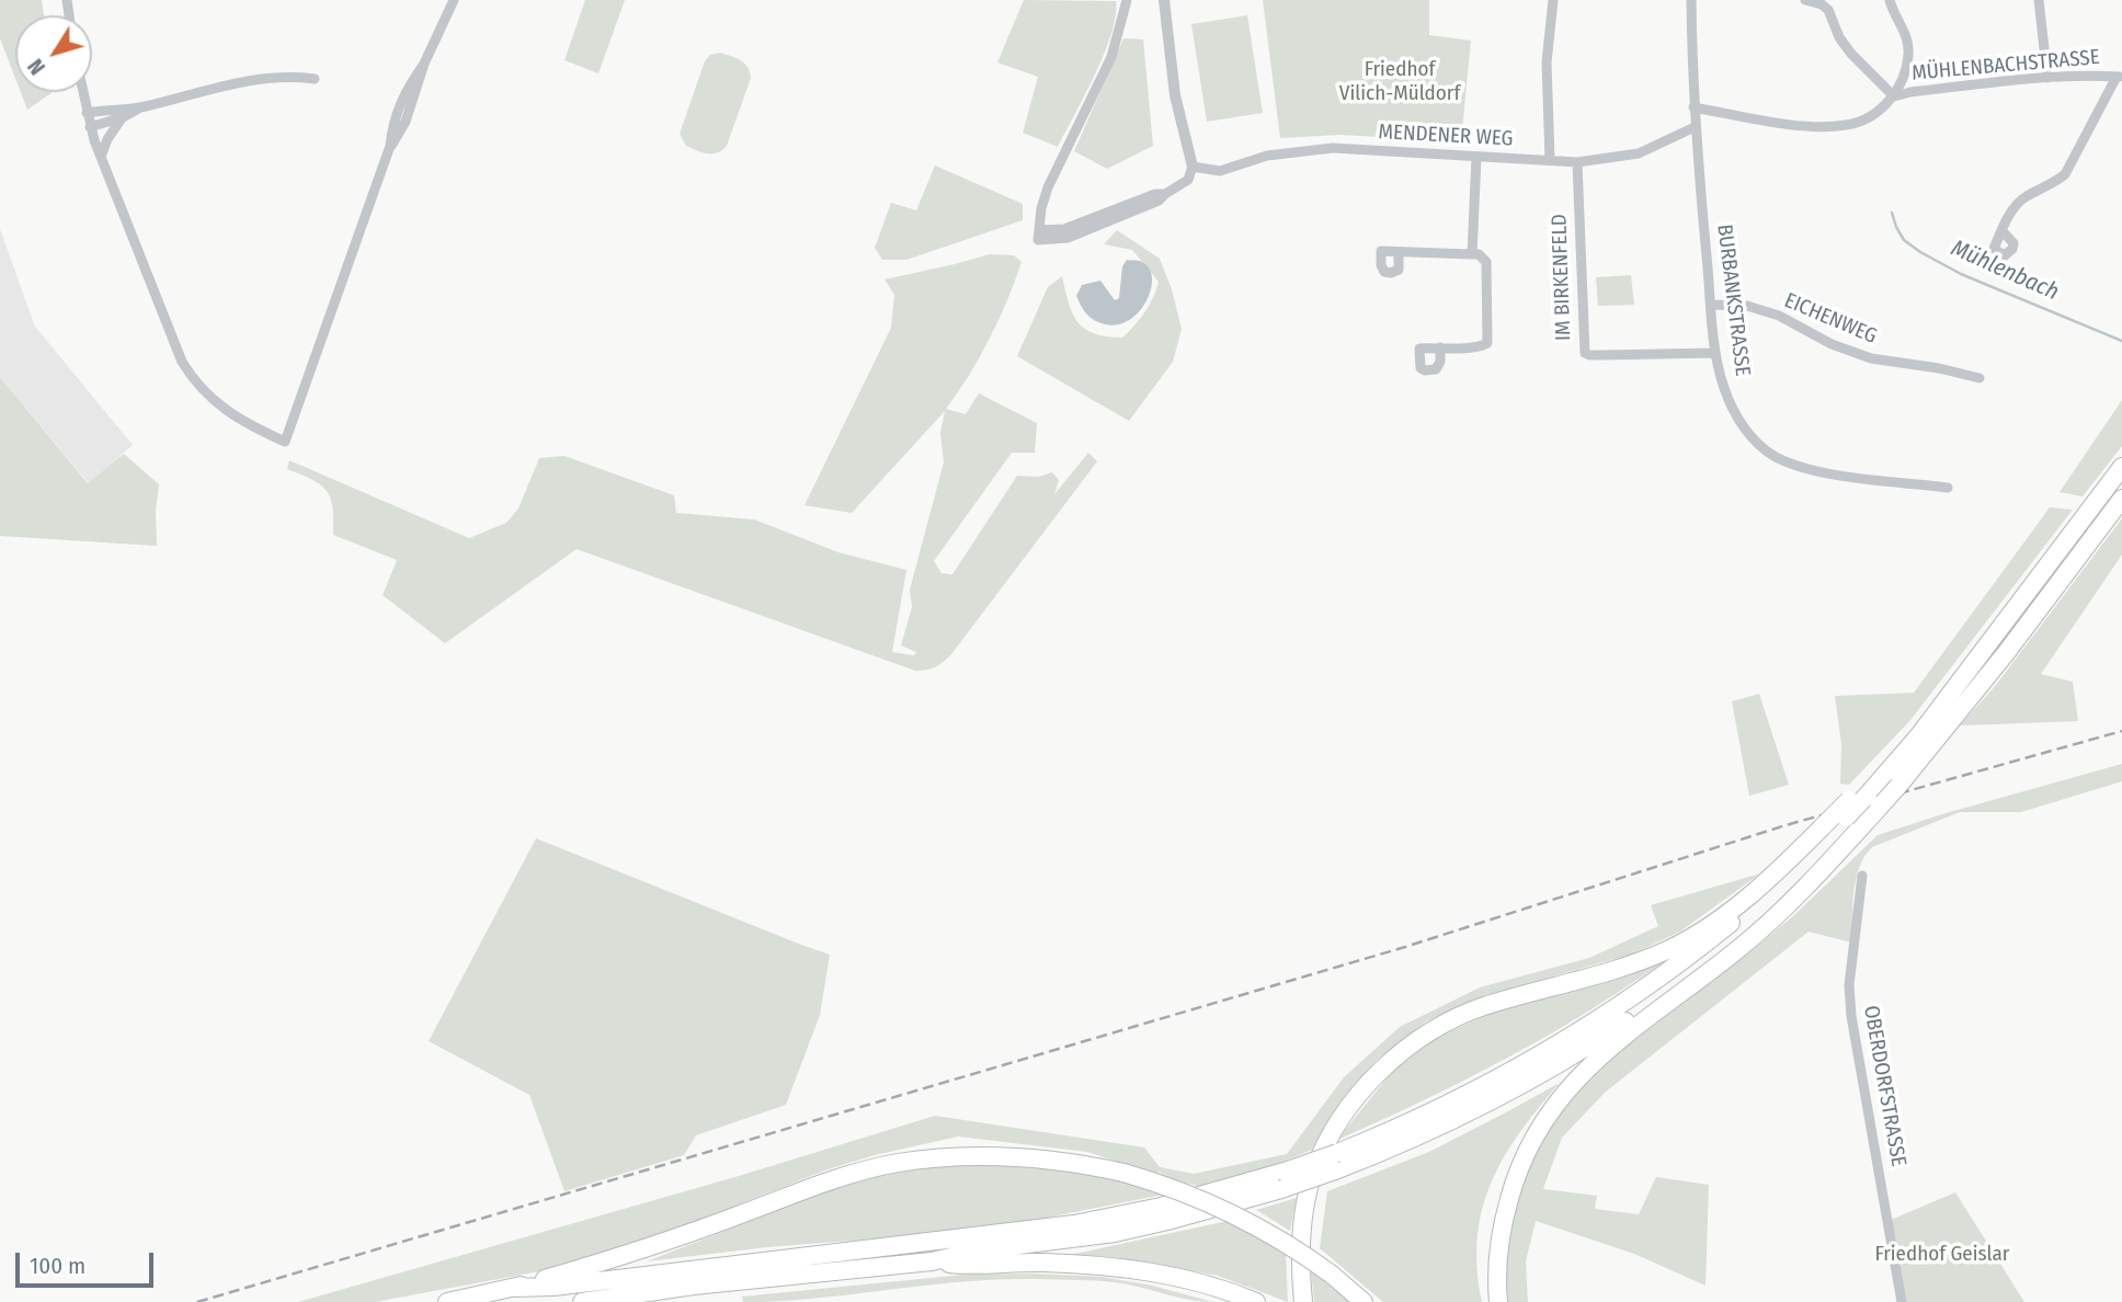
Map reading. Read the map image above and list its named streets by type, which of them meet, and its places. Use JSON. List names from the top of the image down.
{
  "streets": {
    "street": [
      "MÜHLENBACHSTRASSE",
      "MENDENER WEG",
      "IM BIRKENFELD",
      "BURBANKSTRASSE",
      "EICHENWEG",
      "OBERDORFSTRASSE"
    ]
  },
  "crossings": [
    ["MENDENER WEG", "IM BIRKENFELD"],
    ["MENDENER WEG", "BURBANKSTRASSE"],
    ["IM BIRKENFELD", "BURBANKSTRASSE"],
    ["BURBANKSTRASSE", "EICHENWEG"]
  ],
  "water": ["Mühlenbach"],
  "parks": ["Friedhof Vilich-Müldorf", "Friedhof Geislar"],
  "scale_bar": "100 m",
  "north": "bottom left"
}
